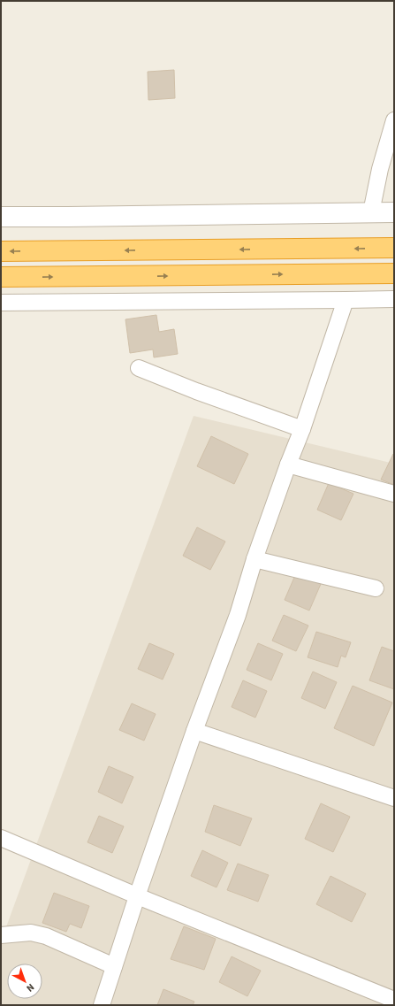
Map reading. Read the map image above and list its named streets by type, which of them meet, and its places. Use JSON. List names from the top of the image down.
{
  "north": "bottom right"
}
